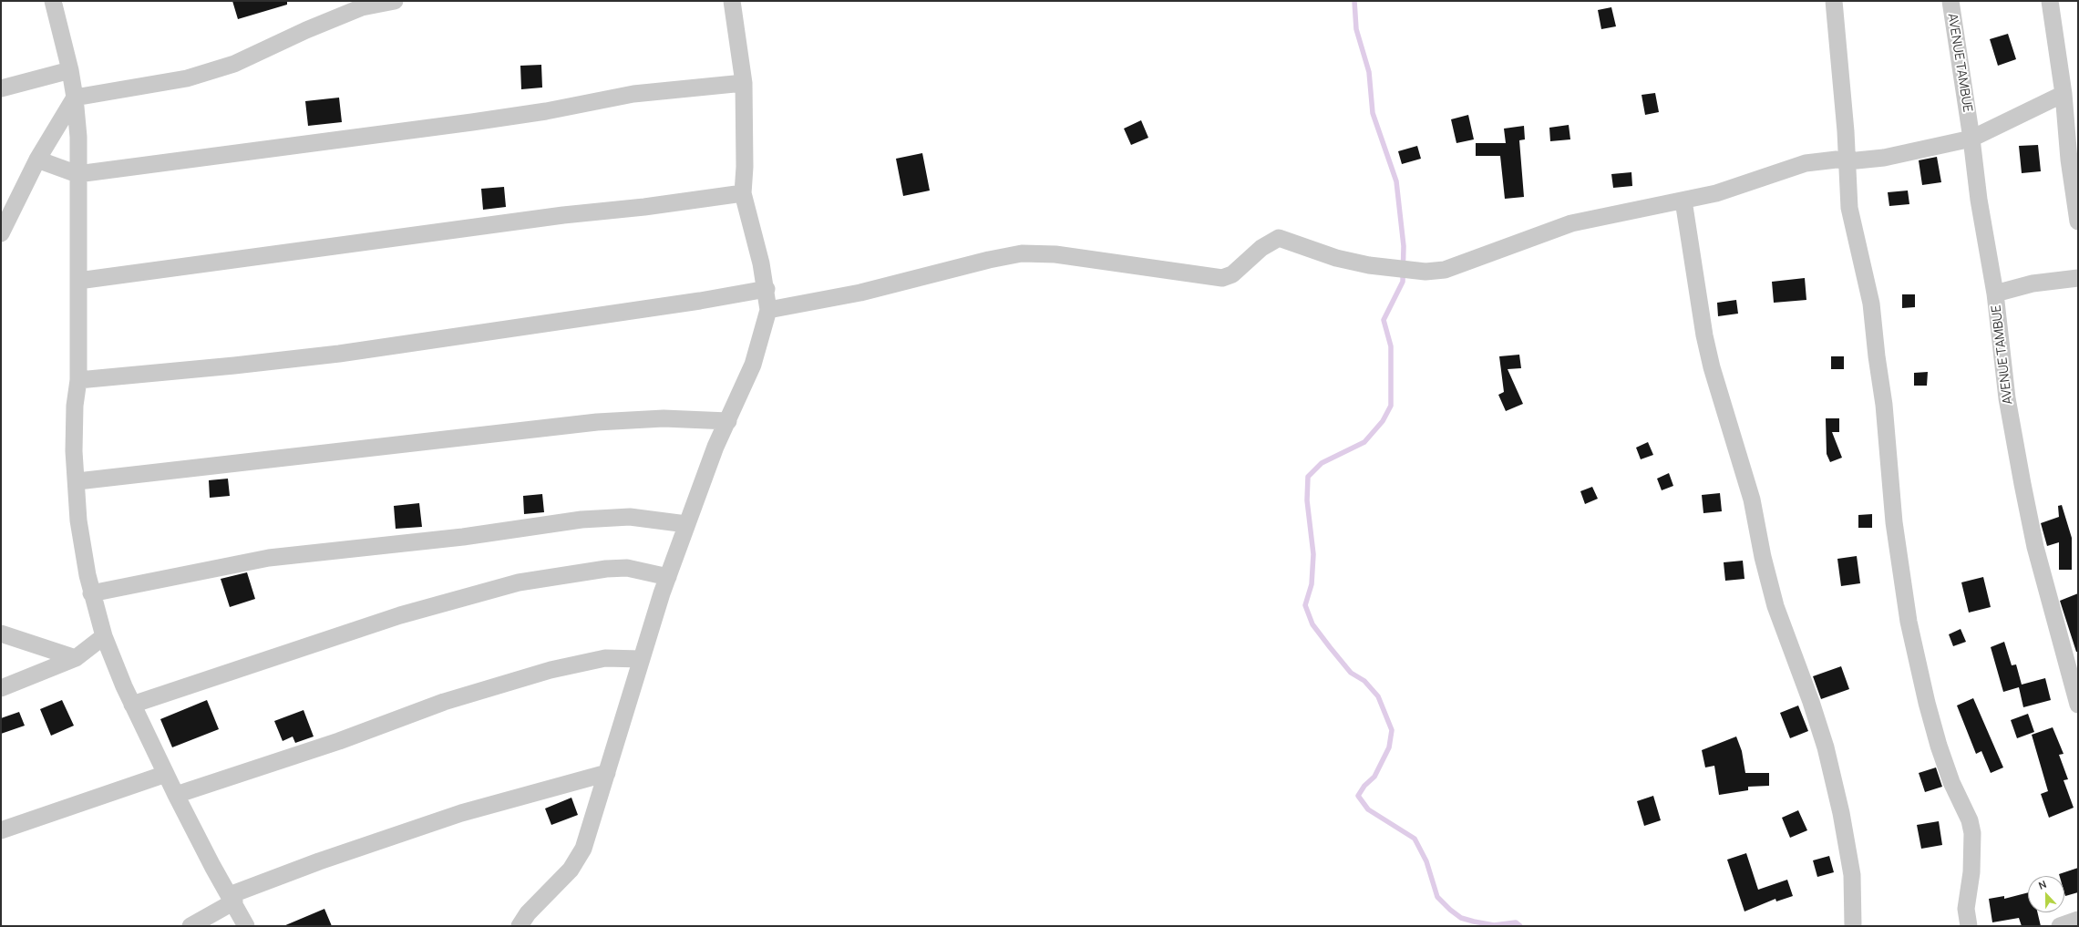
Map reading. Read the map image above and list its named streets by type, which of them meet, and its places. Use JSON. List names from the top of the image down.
{
  "streets": {
    "street": ["AVENUE TAMBUE"]
  },
  "north": "top"
}
